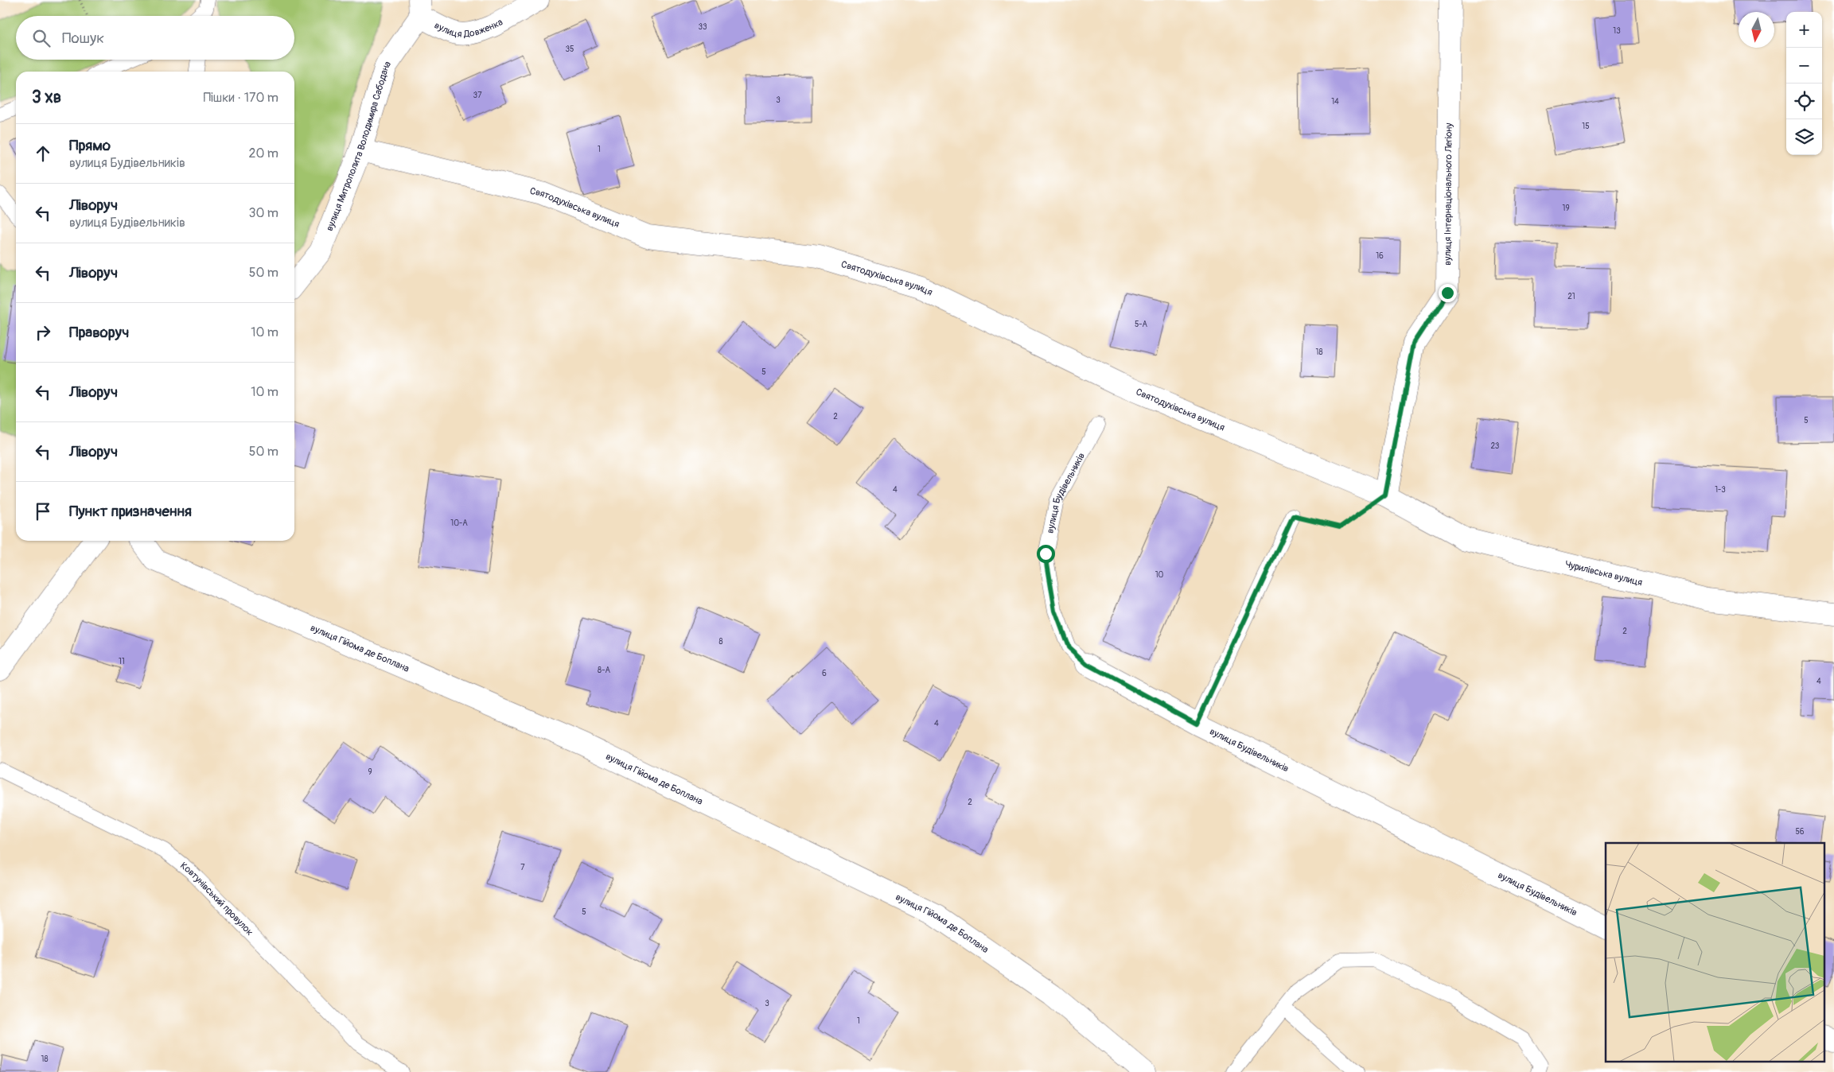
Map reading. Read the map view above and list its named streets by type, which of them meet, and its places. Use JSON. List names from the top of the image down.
{
  "streets": {
    "street": [
      "вулиця Довженка",
      "вулиця Митрополита Володимира Сабодана",
      "вулиця Інтернаціонального Легіону",
      "Святодухівська вулиця",
      "вулиця Будівельників",
      "Чурилівська вулиця",
      "вулиця Гійома де Боплана"
    ],
    "lane": ["Ковтунівський провулок"]
  },
  "crossings": [
    ["вулиця Довженка", "вулиця Митрополита Володимира Сабодана"],
    ["вулиця Митрополита Володимира Сабодана", "Святодухівська вулиця"],
    ["вулиця Інтернаціонального Легіону", "Святодухівська вулиця"],
    ["вулиця Інтернаціонального Легіону", "Чурилівська вулиця"],
    ["Святодухівська вулиця", "Чурилівська вулиця"]
  ],
  "house_numbers": [
    "33",
    "13",
    "35",
    "37",
    "3",
    "14",
    "15",
    "1",
    "19",
    "16",
    "21",
    "5-А",
    "18",
    "5",
    "2",
    "5",
    "23",
    "4",
    "1-3",
    "10-А",
    "10",
    "2",
    "8",
    "11",
    "8-А",
    "6",
    "4",
    "4",
    "9",
    "2",
    "56",
    "7",
    "5",
    "3",
    "1",
    "18"
  ],
  "north": "bottom",
  "page": {
    "map_buttons": ["+", "−"],
    "search": "Пошук",
    "heading": ["3 хв", "Пішки · 170 m"],
    "list": [
      ["Прямо", "вулиця Будівельників", "20 m"],
      ["Ліворуч", "вулиця Будівельників", "30 m"],
      ["Ліворуч", "50 m"],
      ["Праворуч", "10 m"],
      ["Ліворуч", "10 m"],
      ["Ліворуч", "50 m"],
      "Пункт призначення"
    ]
  }
}
